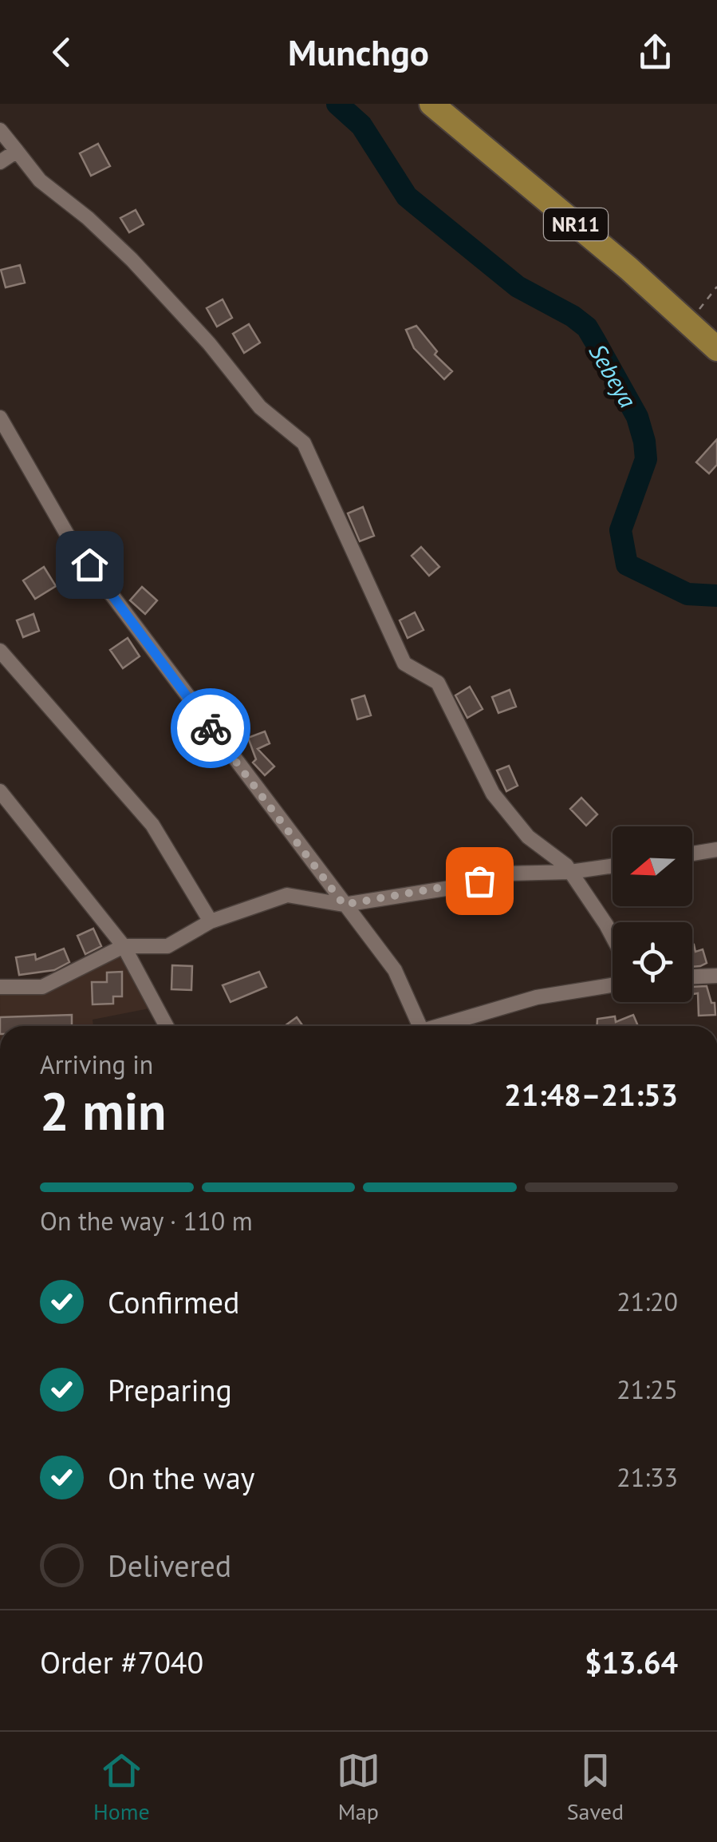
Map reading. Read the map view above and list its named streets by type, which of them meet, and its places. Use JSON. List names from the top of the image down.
{
  "streets": {
    "highway": ["NR11"]
  },
  "water": ["Sebeya"],
  "north": "left",
  "page": {
    "header": "Munchgo",
    "heading": ["2 min", "Arriving in", "21:48–21:53"],
    "panel": ["Order #7040", "$13.64"],
    "bar": "On the way · 110 m",
    "list": [
      ["Confirmed", "21:20"],
      ["Preparing", "21:25"],
      ["On the way", "21:33"],
      "Delivered"
    ],
    "tabs": ["Home", "Map", "Saved"]
  }
}
